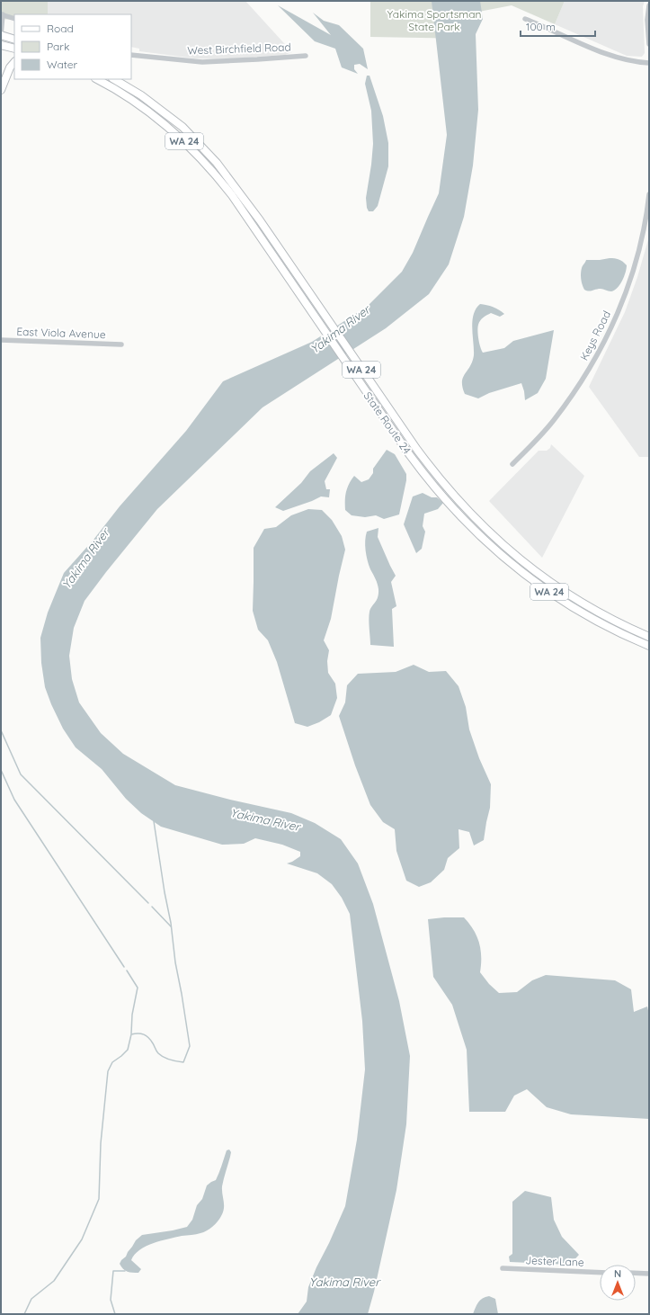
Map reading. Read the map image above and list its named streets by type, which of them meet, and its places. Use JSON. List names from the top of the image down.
{
  "streets": {
    "main road": ["WA 24", "State Route 24"],
    "street": [
      "West Birchfield Road",
      "East Viola Avenue",
      "Keys Road",
      "Jester Lane"
    ]
  },
  "water": ["Yakima River"],
  "parks": ["Yakima Sportsman State Park"],
  "legend": ["Road", "Park", "Water"],
  "scale_bar": "100 m",
  "north": "top"
}
